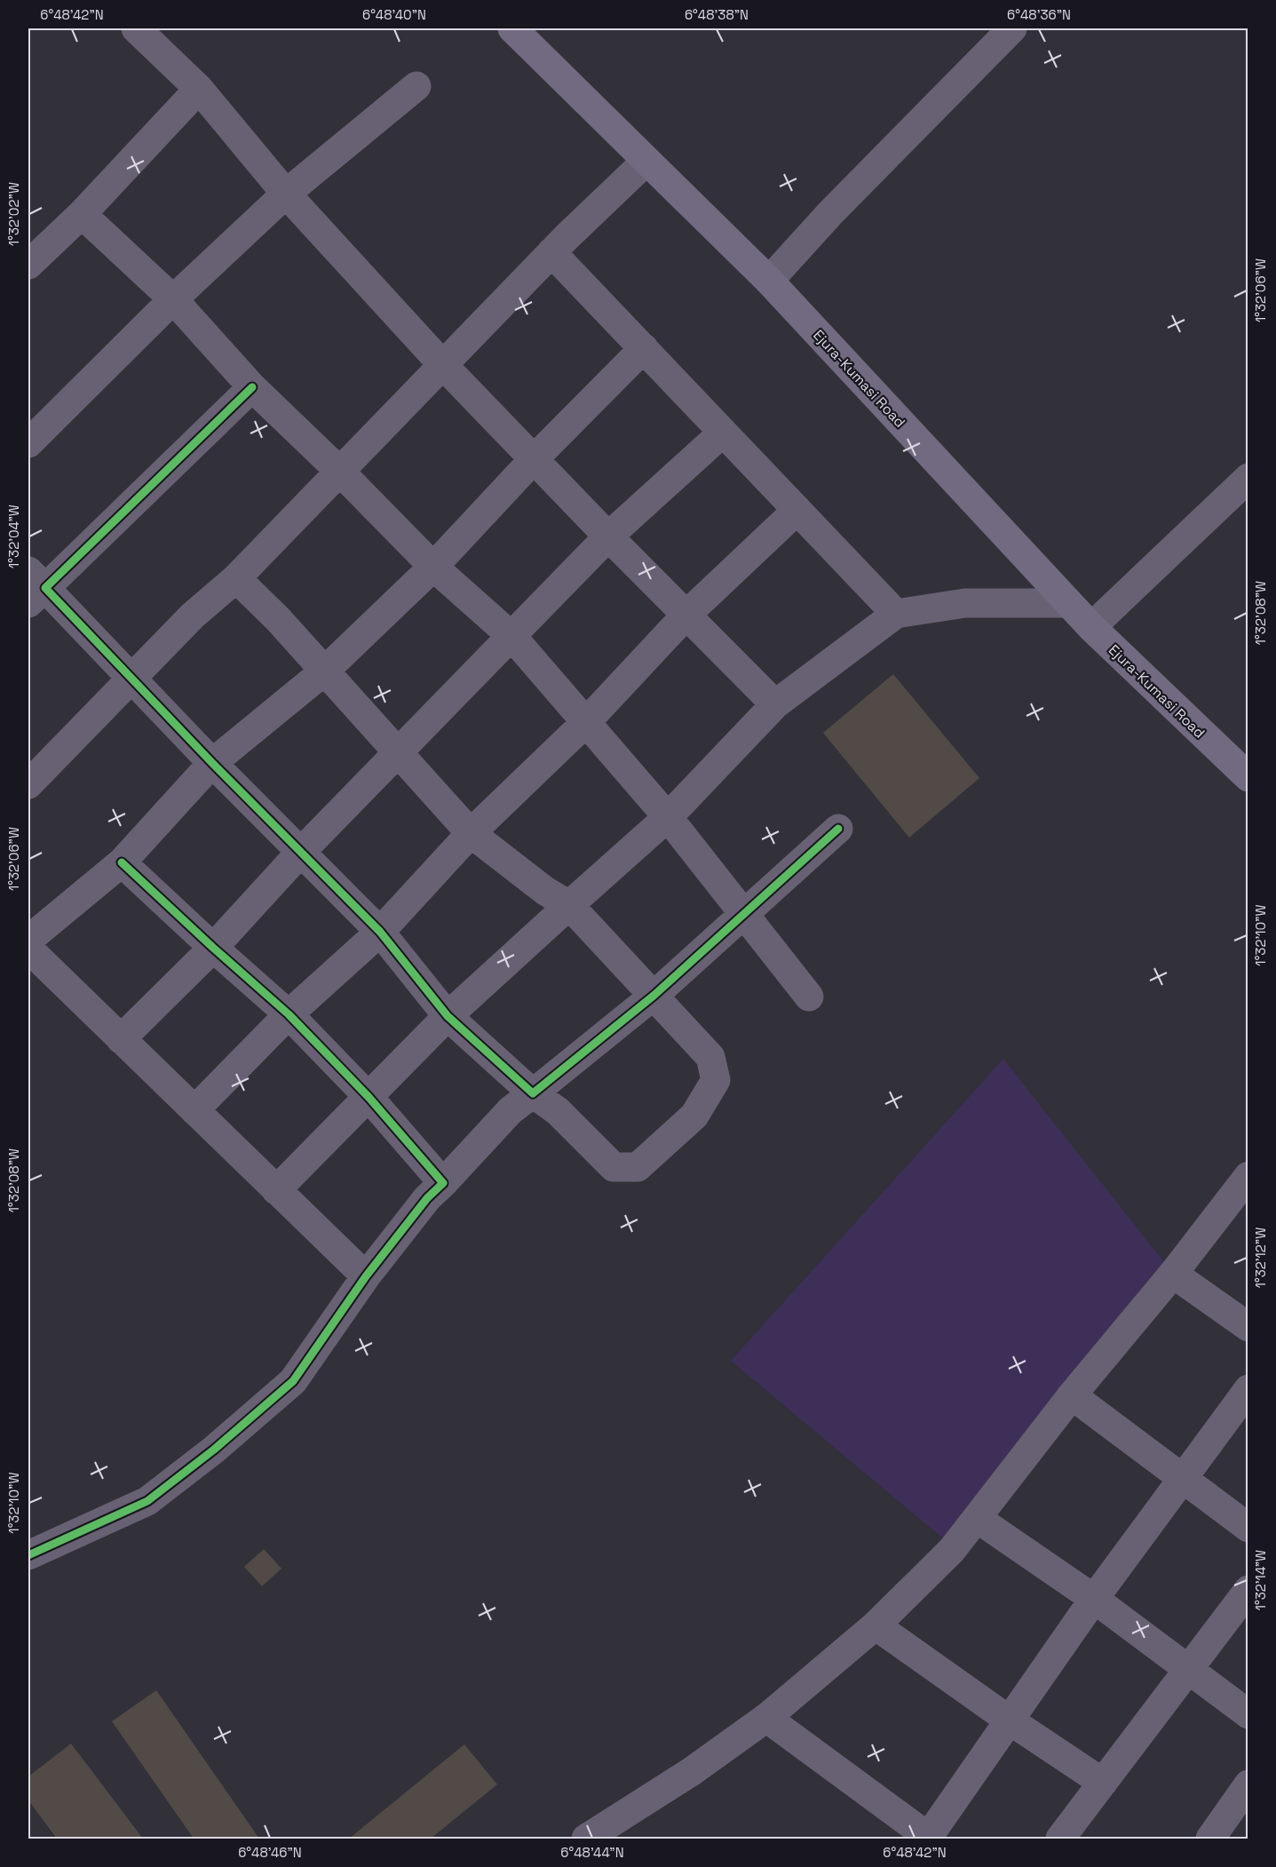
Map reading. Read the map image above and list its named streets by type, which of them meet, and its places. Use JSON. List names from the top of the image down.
{
  "streets": {
    "main road": ["Ejura-Kumasi Road"]
  },
  "coordinates": [
    "6°48'42\"N",
    "6°48'40\"N",
    "6°48'38\"N",
    "6°48'36\"N",
    "1°32'02\"W",
    "1°32'06\"W",
    "1°32'04\"W",
    "1°32'08\"W",
    "1°32'10\"W",
    "1°32'12\"W",
    "1°32'14\"W",
    "6°48'46\"N",
    "6°48'44\"N"
  ]
}
